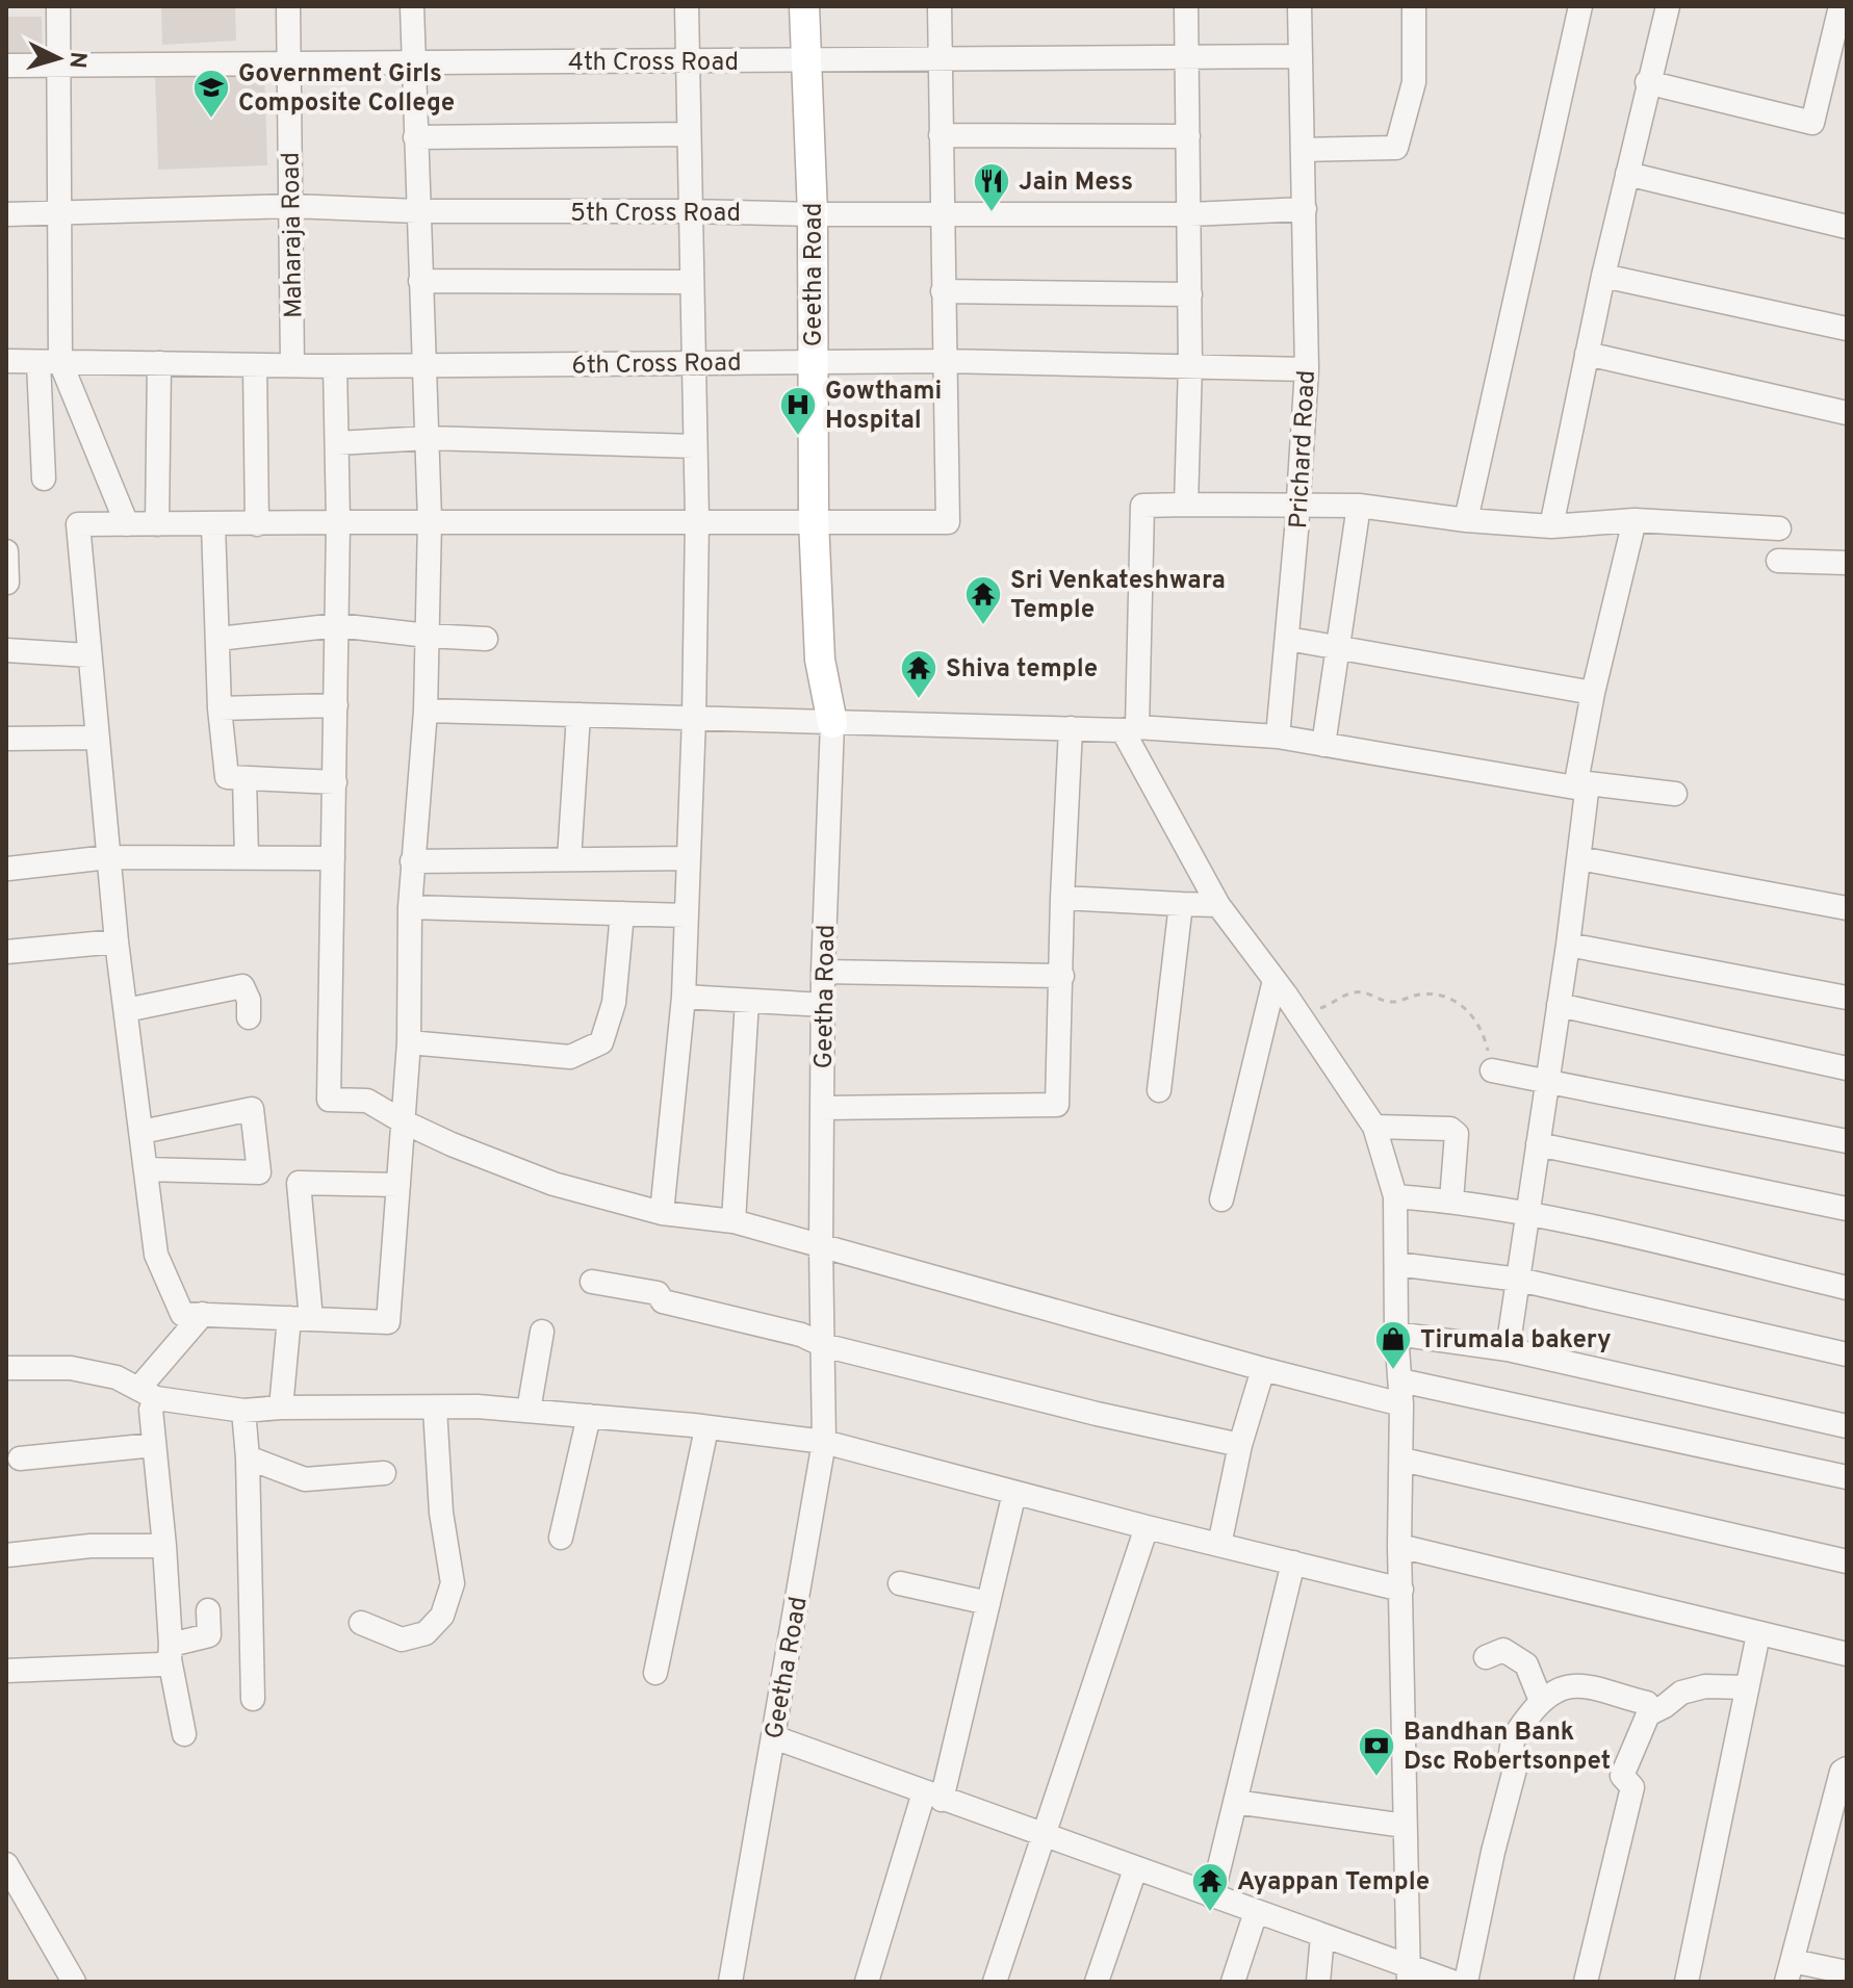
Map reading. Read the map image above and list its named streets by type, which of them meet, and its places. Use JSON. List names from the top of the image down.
{
  "streets": {
    "main road": ["Geetha Road"],
    "street": [
      "4th Cross Road",
      "5th Cross Road",
      "Maharaja Road",
      "6th Cross Road",
      "Prichard Road"
    ]
  },
  "crossings": [
    ["4th Cross Road", "Maharaja Road"],
    ["4th Cross Road", "Geetha Road"],
    ["4th Cross Road", "Prichard Road"],
    ["5th Cross Road", "Maharaja Road"],
    ["5th Cross Road", "Geetha Road"],
    ["5th Cross Road", "Prichard Road"],
    ["Maharaja Road", "6th Cross Road"],
    ["Geetha Road", "6th Cross Road"],
    ["6th Cross Road", "Prichard Road"]
  ],
  "places": {
    "school or university": ["Government Girls Composite College"],
    "restaurant": ["Jain Mess"],
    "hospital": ["Gowthami Hospital"],
    "temple": ["Sri Venkateshwara Temple", "Shiva temple", "Ayappan Temple"],
    "shop": ["Tirumala bakery"],
    "bank": ["Bandhan Bank Dsc Robertsonpet"]
  },
  "north": "right"
}
